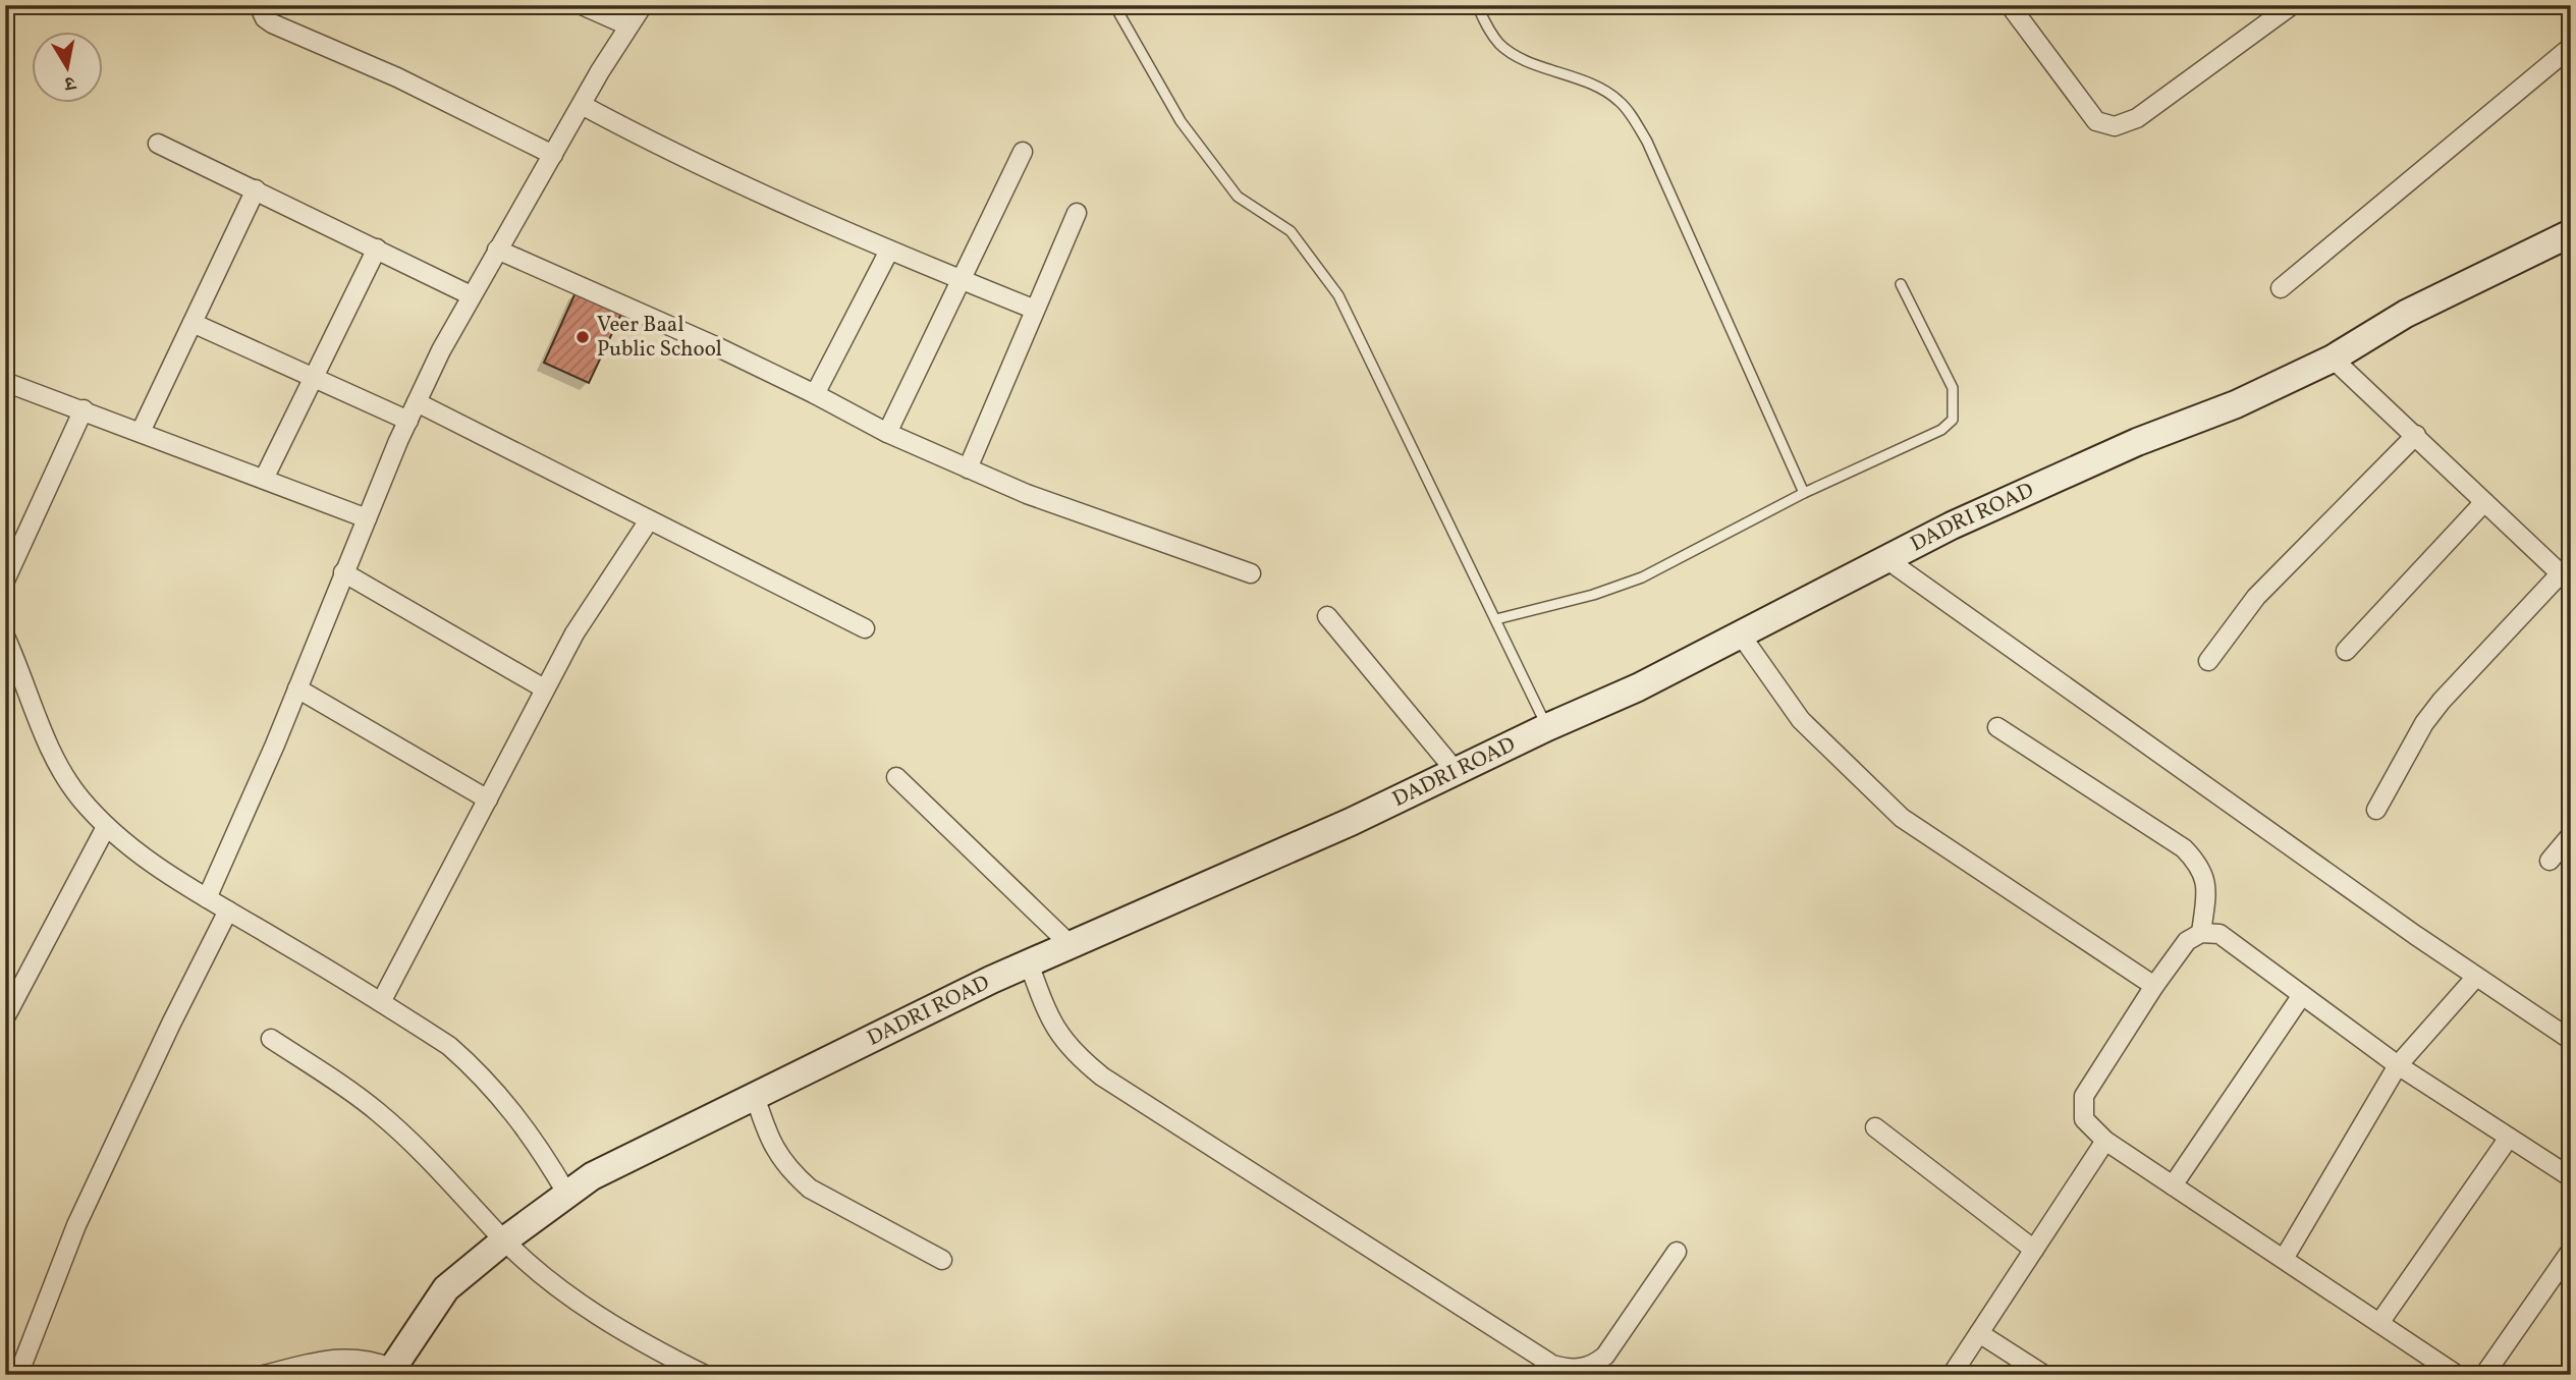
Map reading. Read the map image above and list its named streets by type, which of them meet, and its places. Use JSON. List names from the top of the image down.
{
  "streets": {
    "main road": ["DADRI ROAD"]
  },
  "places": ["Veer Baal Public School"],
  "north": "bottom"
}
